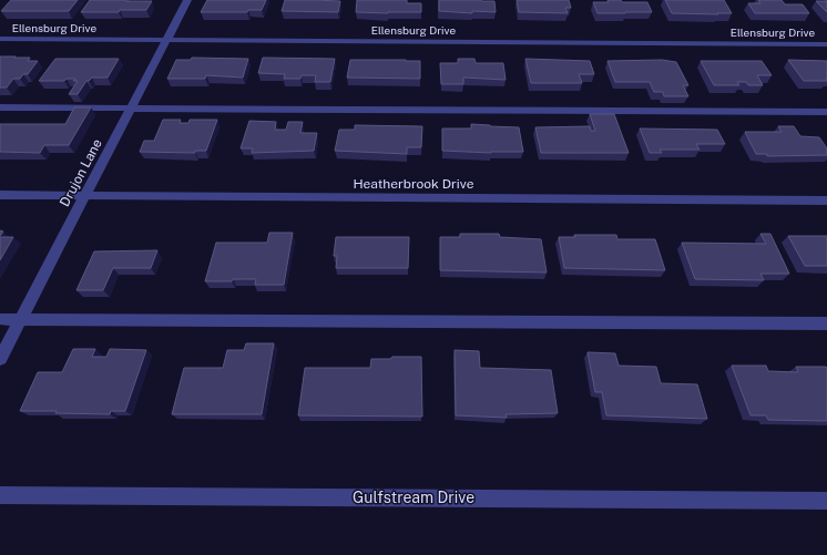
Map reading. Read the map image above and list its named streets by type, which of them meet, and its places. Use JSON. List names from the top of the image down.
{
  "streets": {
    "street": [
      "Ellensburg Drive",
      "Drujon Lane",
      "Heatherbrook Drive",
      "Gulfstream Drive"
    ]
  },
  "crossings": [
    ["Ellensburg Drive", "Drujon Lane"],
    ["Drujon Lane", "Heatherbrook Drive"]
  ]
}
